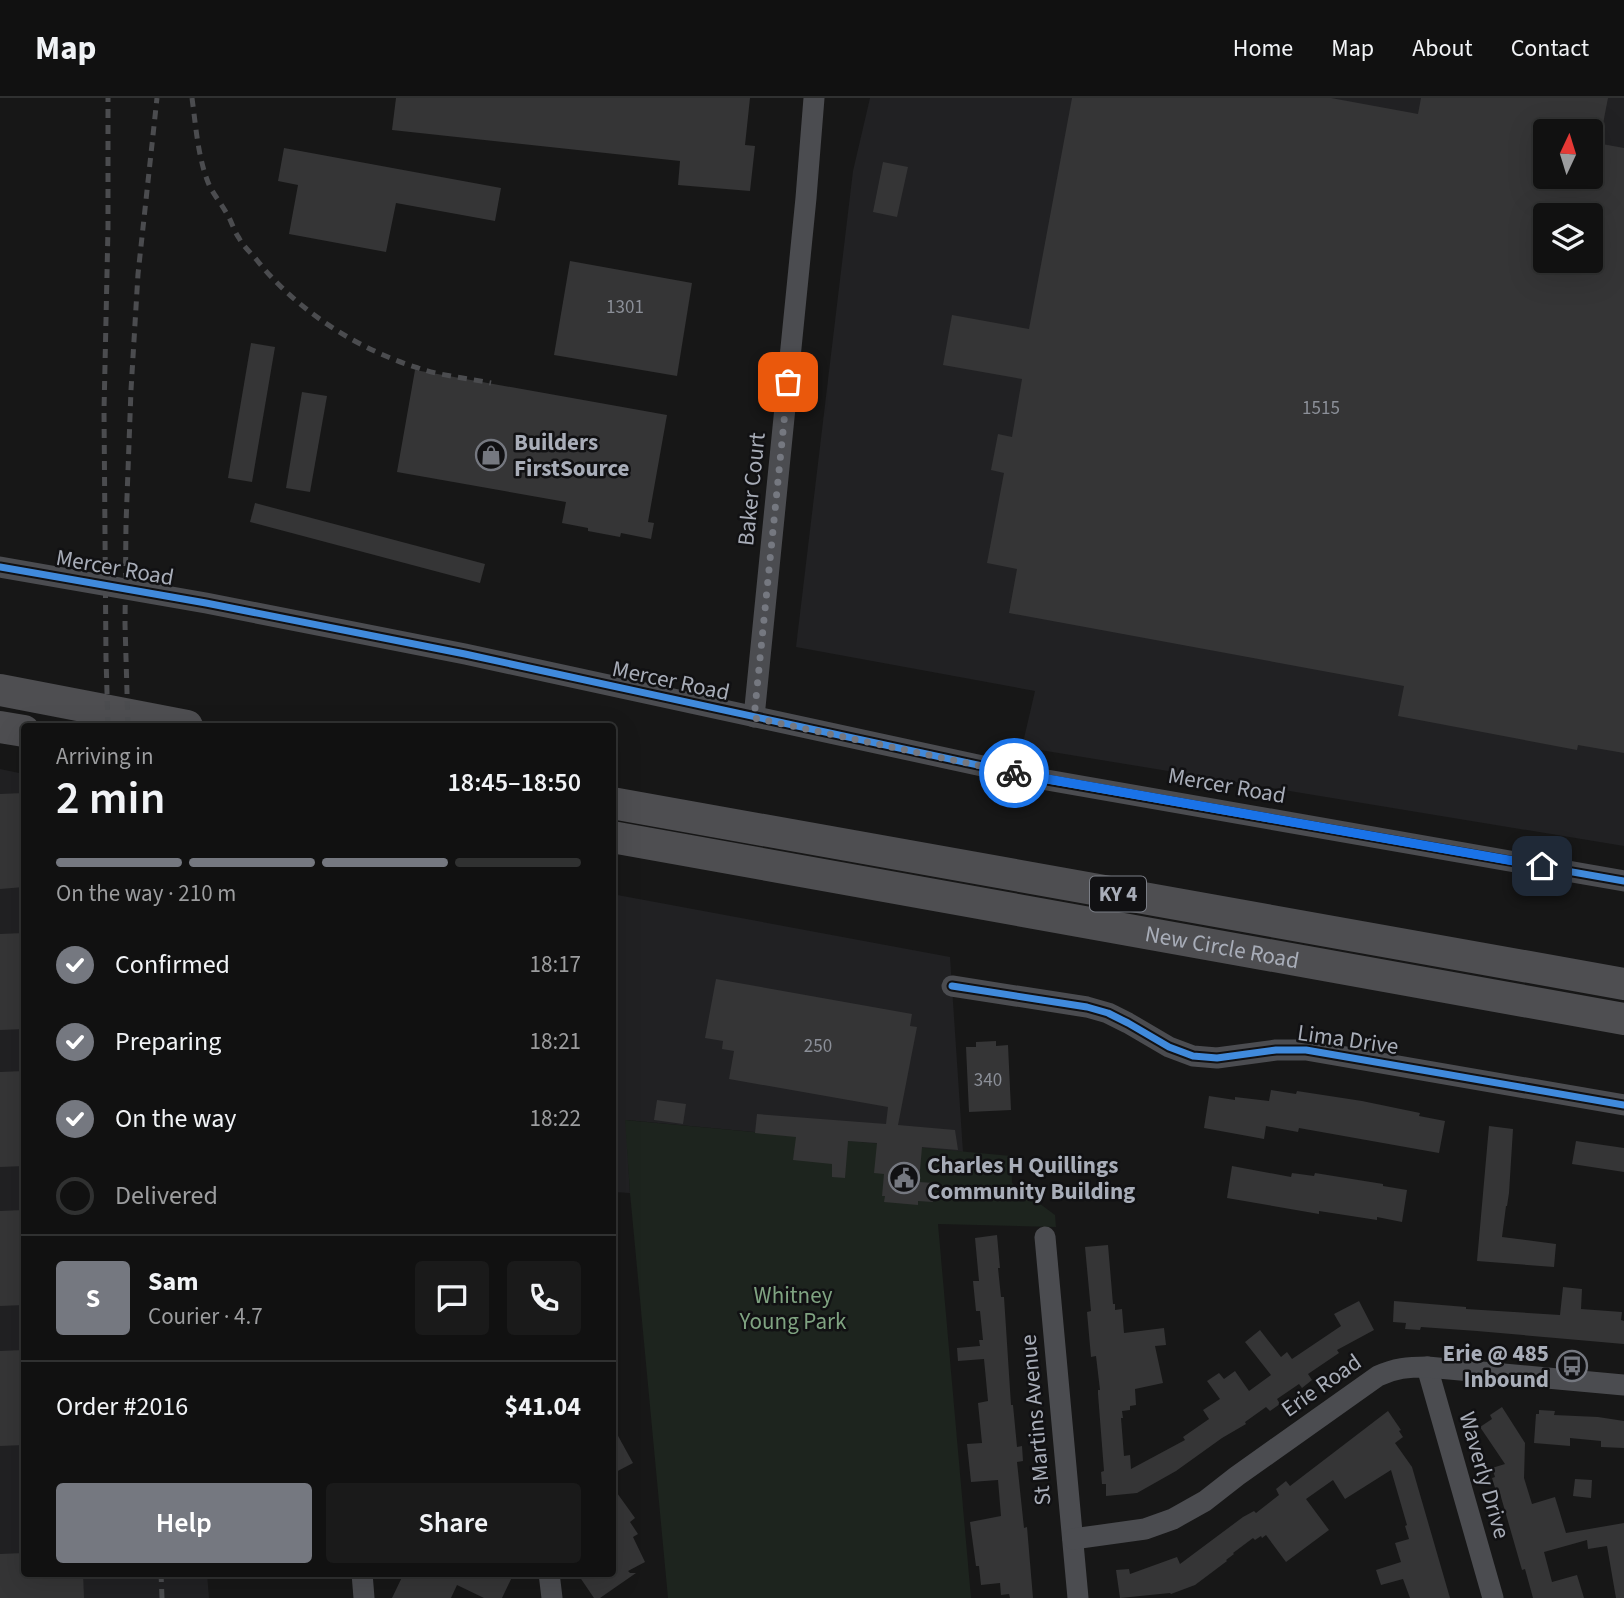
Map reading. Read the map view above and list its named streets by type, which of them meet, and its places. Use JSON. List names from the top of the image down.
{
  "streets": {
    "highway": ["KY 4", "New Circle Road"],
    "street": [
      "Baker Court",
      "Mercer Road",
      "Lima Drive",
      "Erie Road",
      "St Martins Avenue",
      "Waverly Drive"
    ]
  },
  "crossings": [
    ["Baker Court", "Mercer Road"],
    ["Erie Road", "St Martins Avenue"],
    ["Erie Road", "Waverly Drive"]
  ],
  "parks": ["Whitney Young Park"],
  "places": {
    "shop": ["Builders FirstSource"],
    "public building": ["Charles H Quillings Community Building"],
    "bus stop": ["Erie @ 485 Inbound"]
  },
  "house_numbers": [
    "1301",
    "1515",
    "250",
    "340"
  ],
  "north": "top",
  "page": {
    "header": "Map",
    "nav": [
      "Home",
      "Map",
      "About",
      "Contact"
    ],
    "heading": ["2 min", "Arriving in", "18:45–18:50"],
    "panel": [
      "Sam",
      "Courier · 4.7",
      "Order #2016",
      "$41.04"
    ],
    "bar": "On the way · 210 m",
    "list": [
      ["Confirmed", "18:17"],
      ["Preparing", "18:21"],
      ["On the way", "18:22"],
      "Delivered"
    ],
    "round": "S",
    "buttons": ["Help", "Share"]
  }
}
